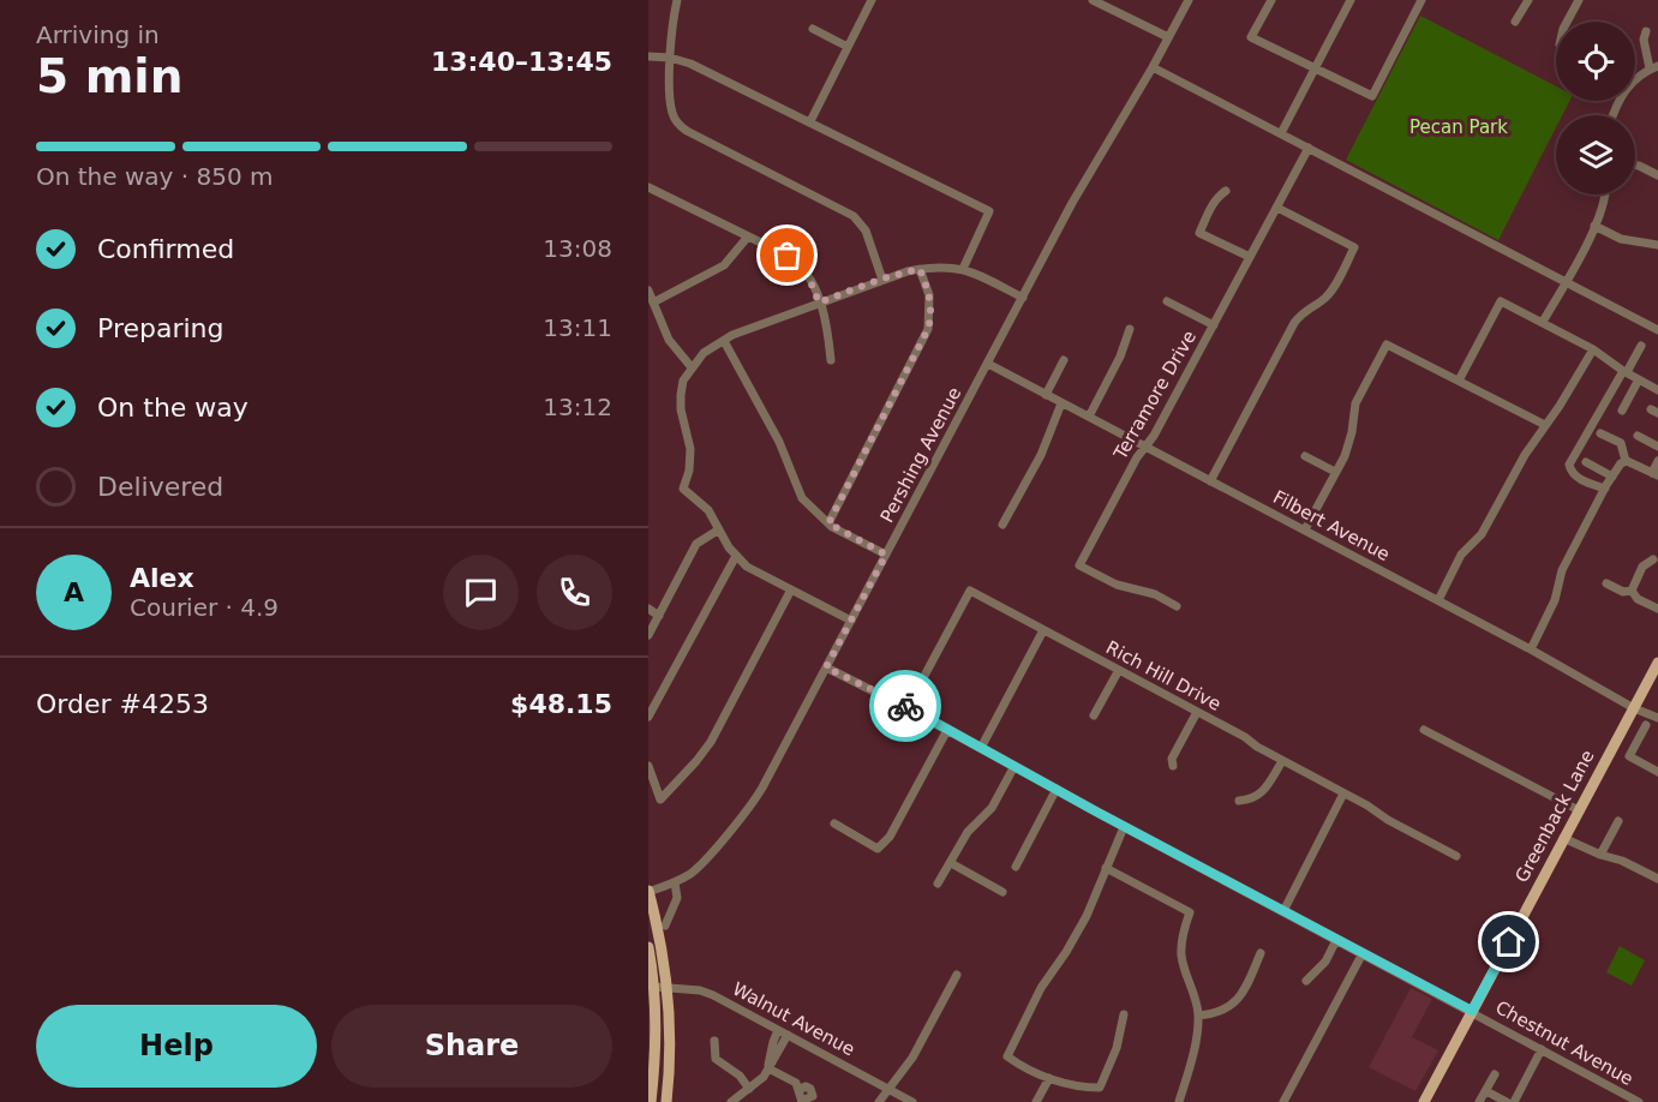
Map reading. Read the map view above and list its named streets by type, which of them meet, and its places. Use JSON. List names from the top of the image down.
{
  "streets": {
    "main road": ["Greenback Lane"],
    "street": [
      "Terramore Drive",
      "Pershing Avenue",
      "Filbert Avenue",
      "Rich Hill Drive",
      "Walnut Avenue",
      "Chestnut Avenue"
    ]
  },
  "crossings": [
    ["Terramore Drive", "Filbert Avenue"],
    ["Pershing Avenue", "Filbert Avenue"],
    ["Pershing Avenue", "Chestnut Avenue"],
    ["Filbert Avenue", "Greenback Lane"],
    ["Rich Hill Drive", "Chestnut Avenue"],
    ["Greenback Lane", "Chestnut Avenue"]
  ],
  "parks": ["Pecan Park"],
  "page": {
    "heading": ["5 min", "Arriving in", "13:40–13:45"],
    "panel": [
      "Alex",
      "Courier · 4.9",
      "Order #4253",
      "$48.15"
    ],
    "bar": "On the way · 850 m",
    "list": [
      ["Confirmed", "13:08"],
      ["Preparing", "13:11"],
      ["On the way", "13:12"],
      "Delivered"
    ],
    "round": "A",
    "buttons": ["Help", "Share"]
  }
}
